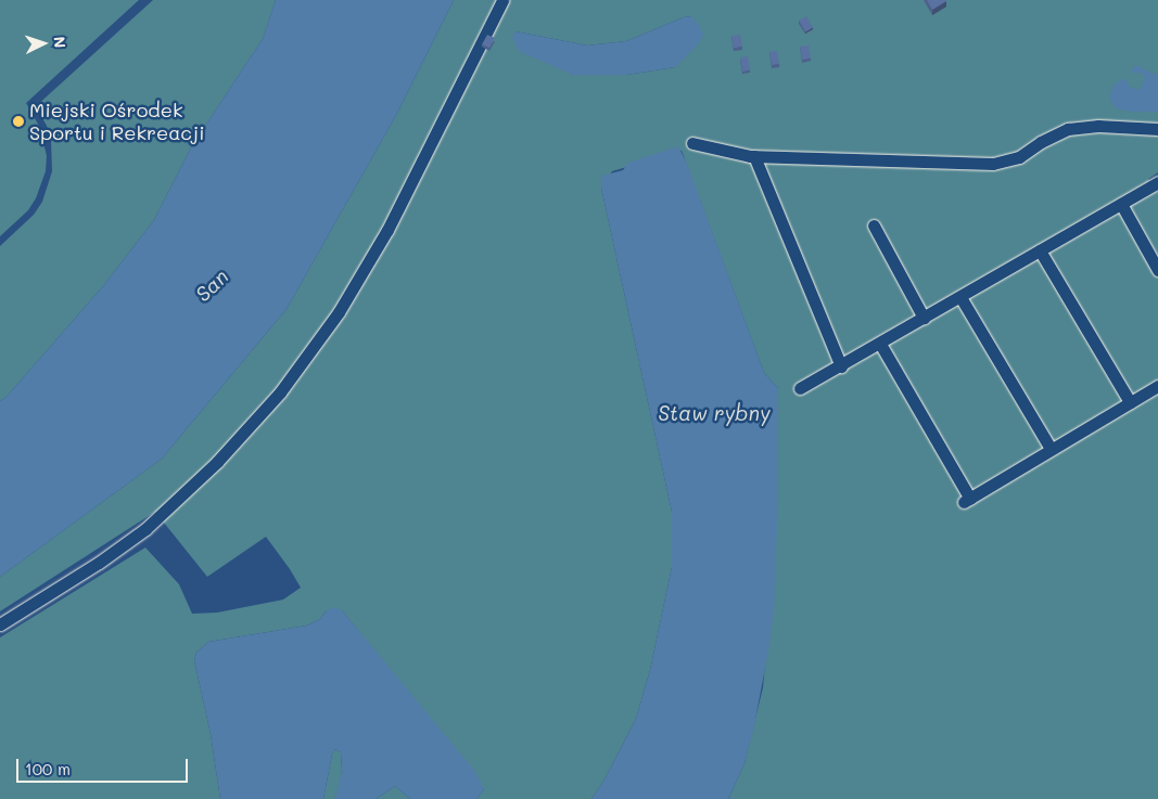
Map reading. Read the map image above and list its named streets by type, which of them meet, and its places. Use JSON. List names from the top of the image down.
{
  "water": ["San", "Staw rybny"],
  "places": ["Miejski Ośrodek Sportu i Rekreacji"],
  "scale_bar": "100 m",
  "north": "right"
}
